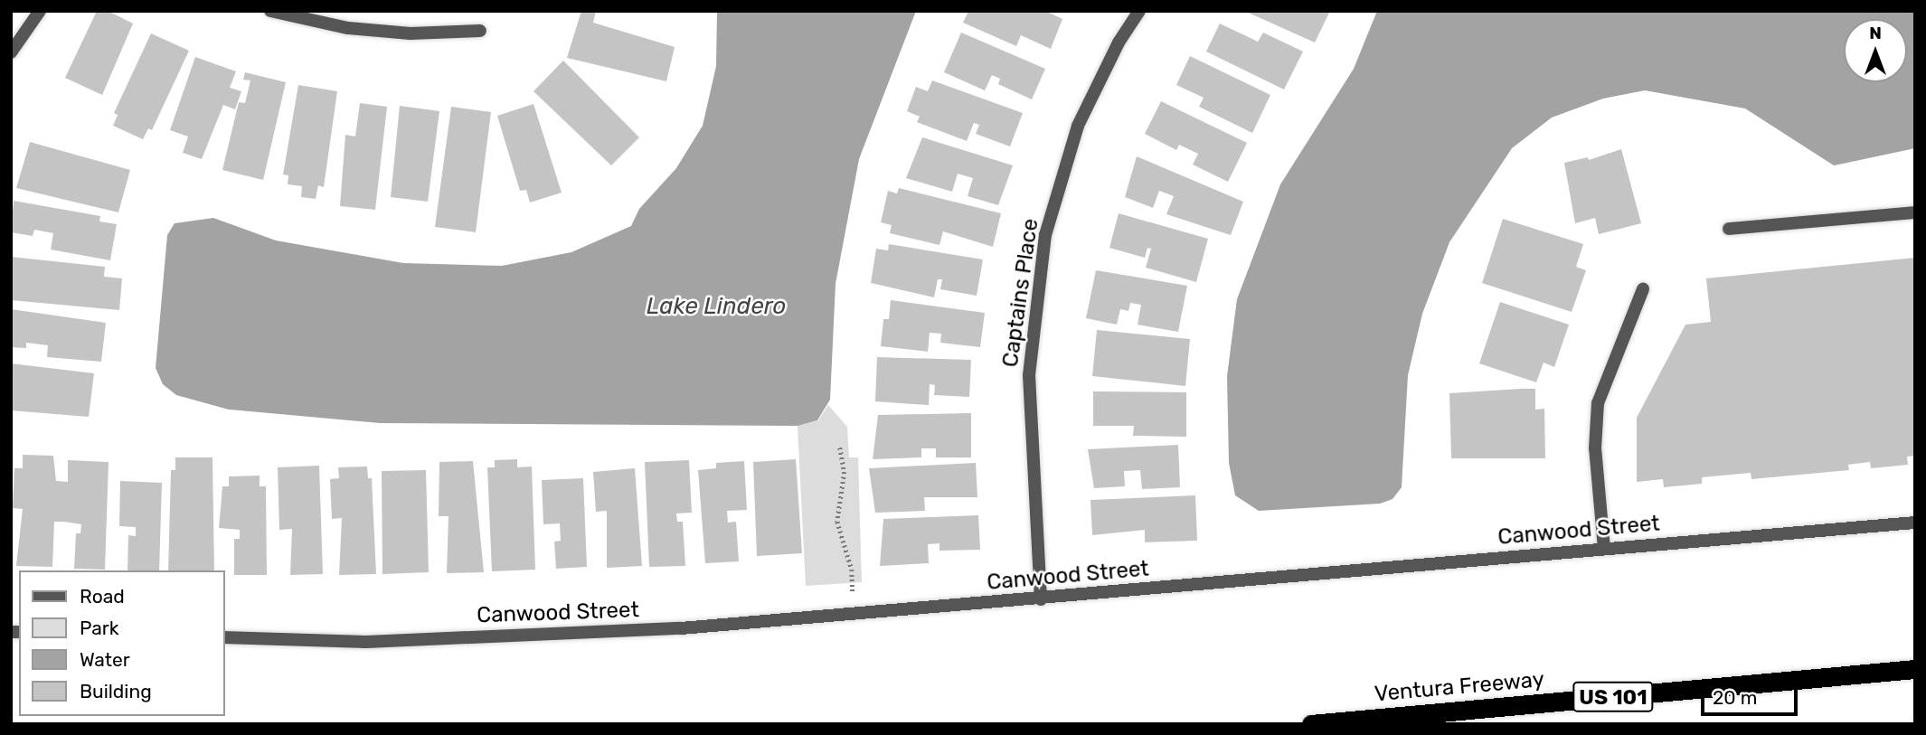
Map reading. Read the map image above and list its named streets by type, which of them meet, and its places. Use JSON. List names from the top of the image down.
{
  "streets": {
    "highway": ["Ventura Freeway", "US 101"],
    "street": ["Captains Place", "Canwood Street"]
  },
  "crossings": [
    ["Captains Place", "Canwood Street"]
  ],
  "water": ["Lake Lindero"],
  "legend": [
    "Road",
    "Park",
    "Water",
    "Building"
  ],
  "scale_bar": "20 m",
  "north": "top"
}
